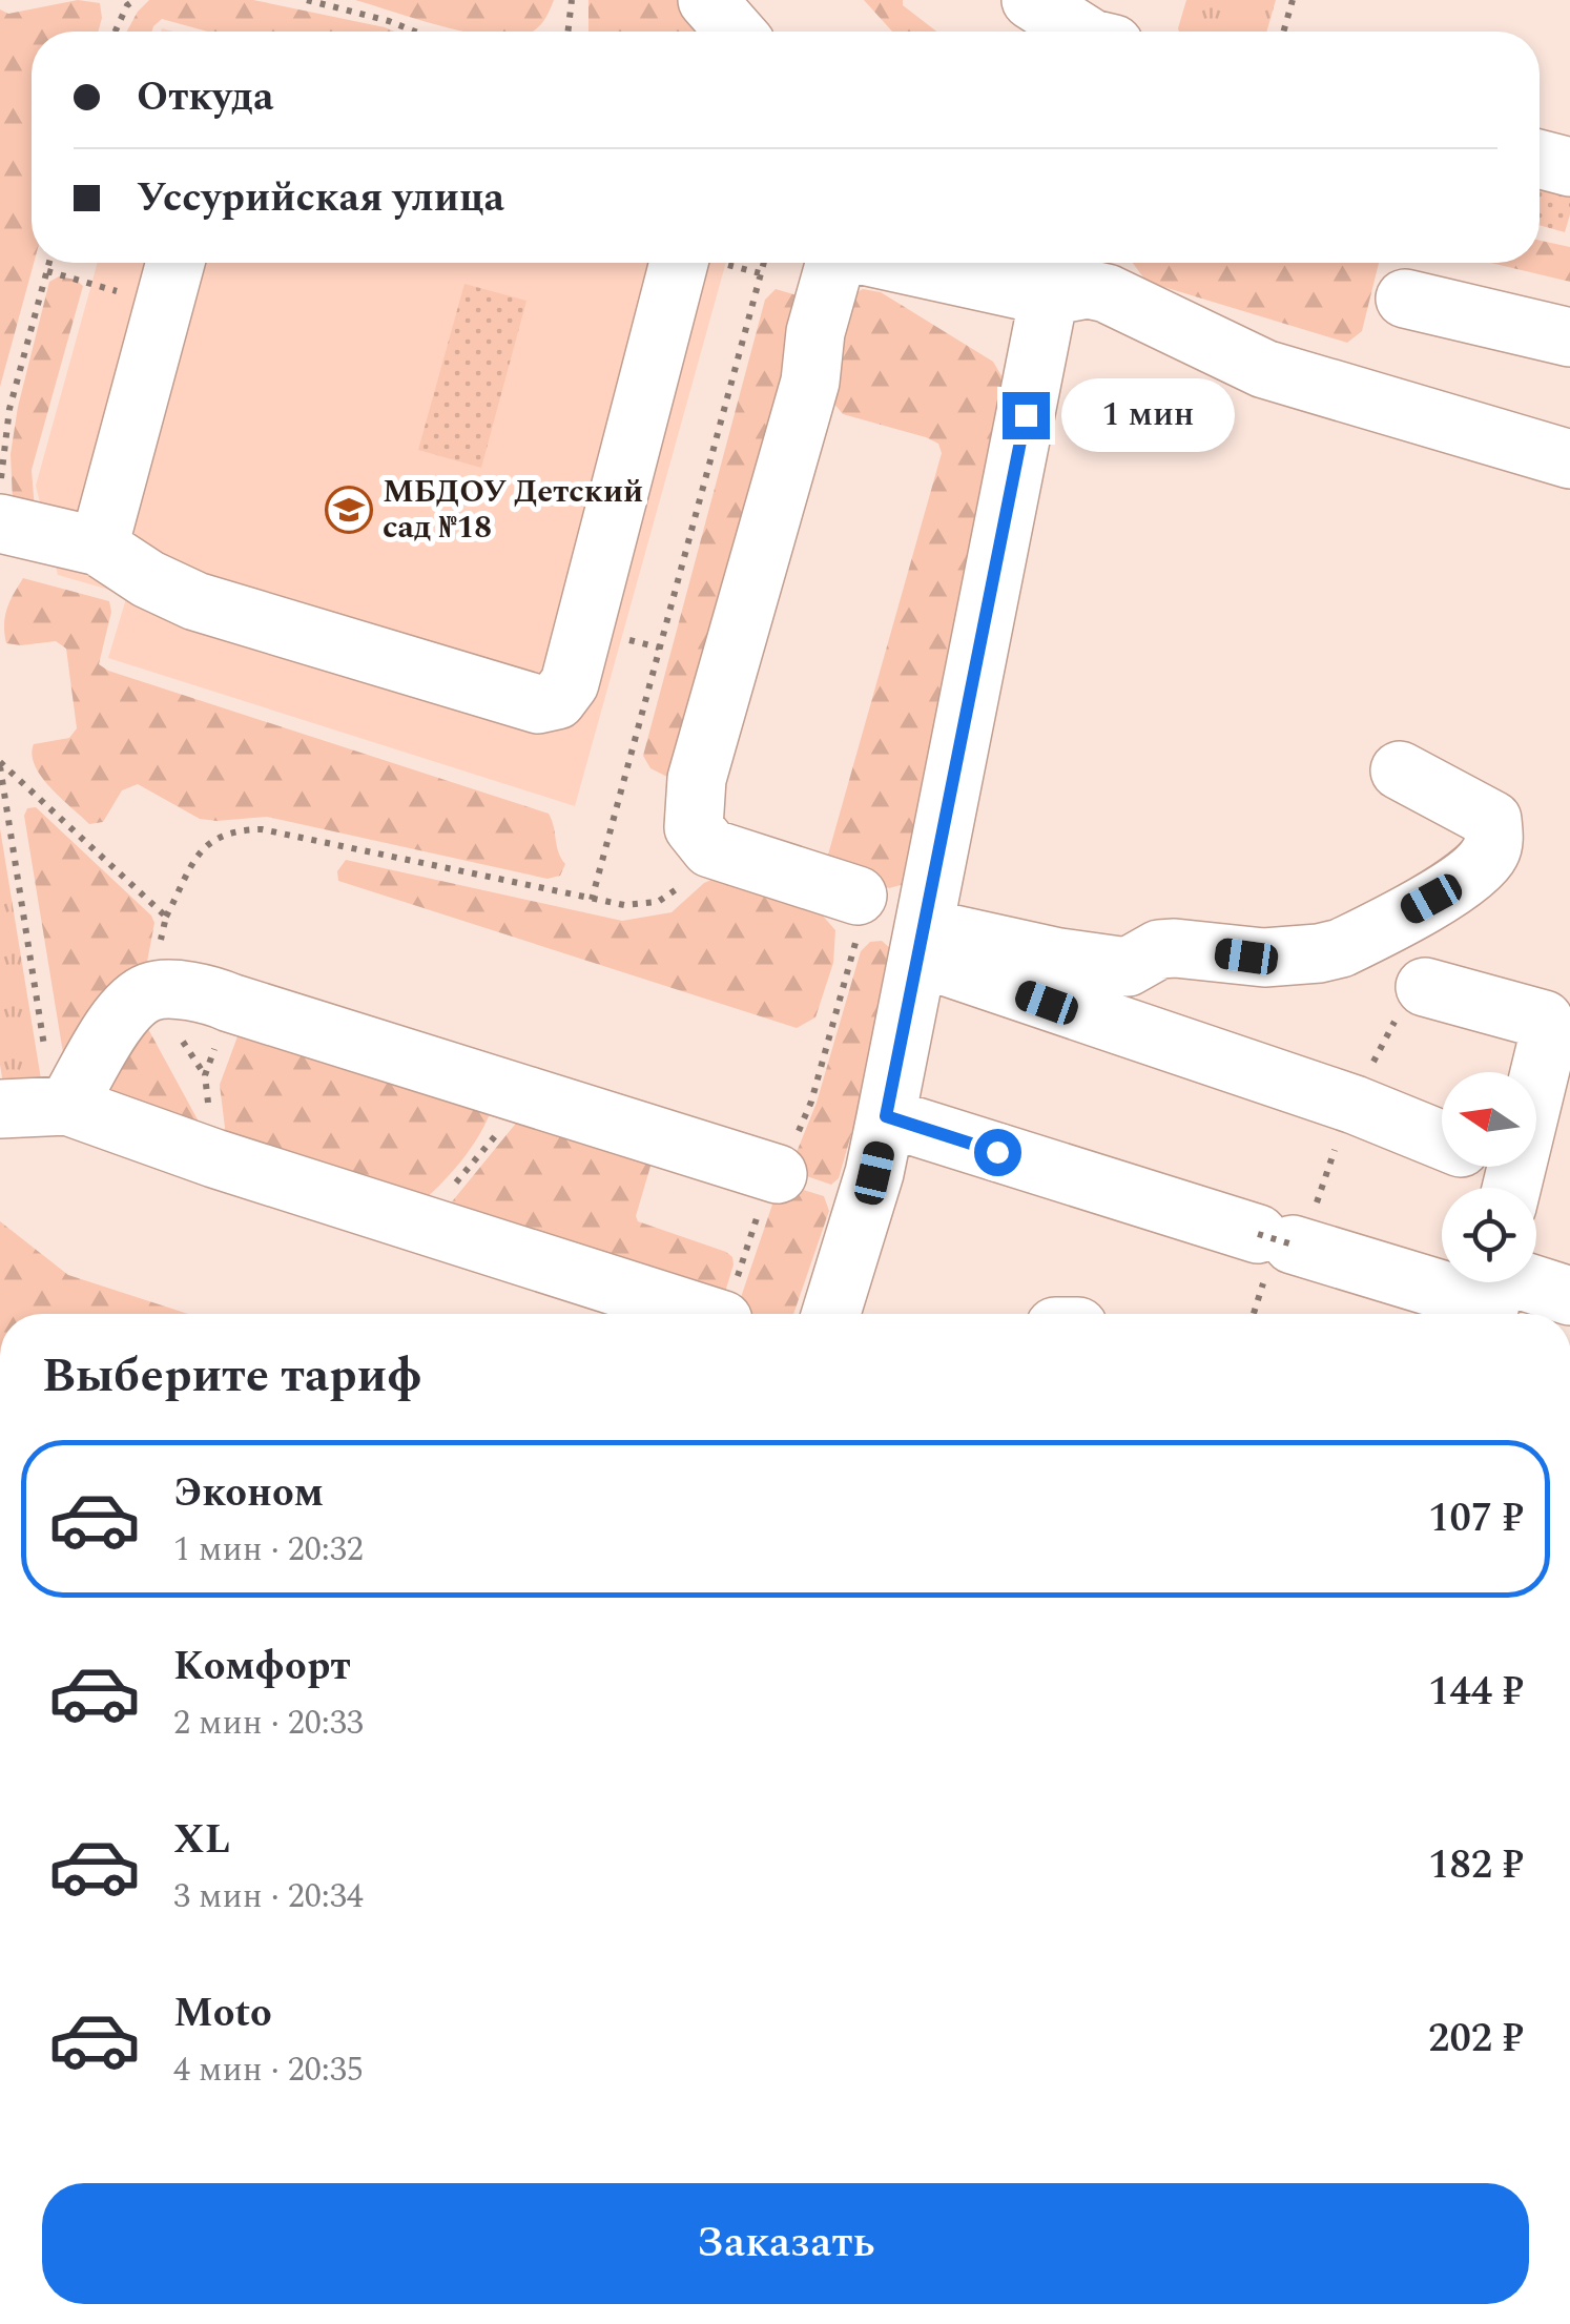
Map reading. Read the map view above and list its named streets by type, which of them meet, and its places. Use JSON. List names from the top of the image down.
{
  "places": {
    "school or university": ["МБДОУ Детский сад №18"]
  },
  "north": "left",
  "page": {
    "banner": ["Откуда", "Уссурийская улица"],
    "bubble": "1 мин",
    "heading": "Выберите тариф",
    "list": [
      {
        "name": "Эконом",
        "note": "1 мин · 20:32",
        "value": "107 ₽"
      },
      {
        "name": "Комфорт",
        "note": "2 мин · 20:33",
        "value": "144 ₽"
      },
      {
        "name": "XL",
        "note": "3 мин · 20:34",
        "value": "182 ₽"
      },
      {
        "name": "Moto",
        "note": "4 мин · 20:35",
        "value": "202 ₽"
      }
    ],
    "buttons": "Заказать"
  }
}
